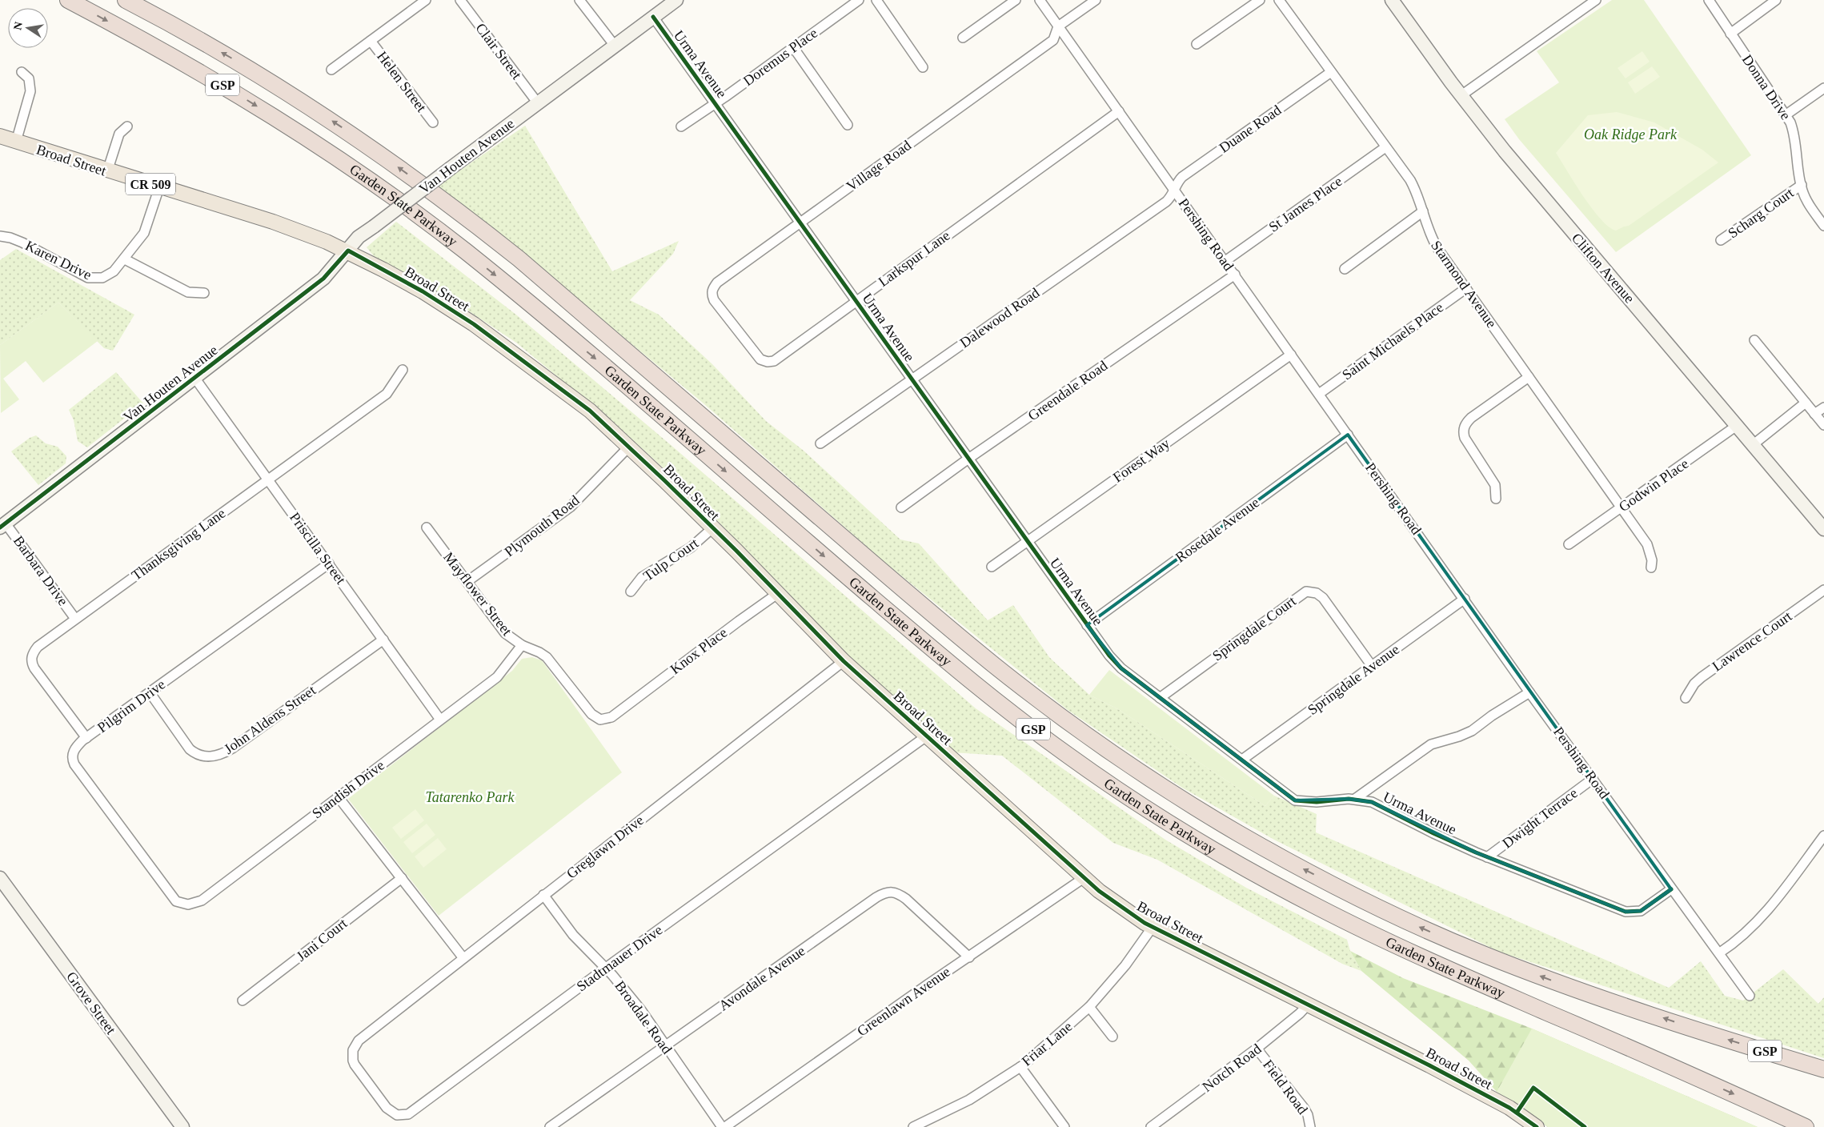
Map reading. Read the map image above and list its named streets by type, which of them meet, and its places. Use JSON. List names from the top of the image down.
{
  "streets": {
    "highway": ["GSP", "Garden State Parkway"],
    "main road": [
      "Van Houten Avenue",
      "Broad Street",
      "CR 509",
      "Clifton Avenue",
      "Grove Street"
    ],
    "street": [
      "Clair Street",
      "Doremus Place",
      "Urma Avenue",
      "Helen Street",
      "Donna Drive",
      "Duane Road",
      "Village Road",
      "St James Place",
      "Scharg Court",
      "Pershing Road",
      "Larkspur Lane",
      "Karen Drive",
      "Starmond Avenue",
      "Dalewood Road",
      "Saint Michaels Place",
      "Greendale Road",
      "Forest Way",
      "Godwin Place",
      "Plymouth Road",
      "Rosedale Avenue",
      "Thanksgiving Lane",
      "Priscilla Street",
      "Tulp Court",
      "Barbara Drive",
      "Mayflower Street",
      "Springdale Court",
      "Lawrence Court",
      "Knox Place",
      "Springdale Avenue",
      "Pilgrim Drive",
      "John Aldens Street",
      "Standish Drive",
      "Dwight Terrace",
      "Greglawn Drive",
      "Jani Court",
      "Stadtmauer Drive",
      "Avondale Avenue",
      "Greenlawn Avenue",
      "Broadale Road",
      "Friar Lane",
      "Notch Road",
      "Field Road"
    ]
  },
  "crossings": [
    ["Clair Street", "Van Houten Avenue"],
    ["Doremus Place", "Urma Avenue"],
    ["Urma Avenue", "Van Houten Avenue"],
    ["Urma Avenue", "Village Road"],
    ["Urma Avenue", "Pershing Road"],
    ["Urma Avenue", "Larkspur Lane"],
    ["Urma Avenue", "Dalewood Road"],
    ["Urma Avenue", "Greendale Road"],
    ["Urma Avenue", "Forest Way"],
    ["Urma Avenue", "Rosedale Avenue"],
    ["Urma Avenue", "Springdale Court"],
    ["Urma Avenue", "Springdale Avenue"],
    ["Urma Avenue", "Dwight Terrace"],
    ["Donna Drive", "Scharg Court"],
    ["Duane Road", "Pershing Road"],
    ["Duane Road", "Starmond Avenue"],
    ["Duane Road", "Dalewood Road"],
    ["Van Houten Avenue", "Broad Street"],
    ["Van Houten Avenue", "Priscilla Street"],
    ["Van Houten Avenue", "Barbara Drive"],
    ["Broad Street", "Karen Drive"],
    ["Broad Street", "Plymouth Road"],
    ["Broad Street", "Tulp Court"],
    ["Broad Street", "Knox Place"],
    ["Broad Street", "Greglawn Drive"],
    ["Broad Street", "Stadtmauer Drive"],
    ["Broad Street", "Greenlawn Avenue"],
    ["Broad Street", "Friar Lane"],
    ["Broad Street", "Notch Road"],
    ["Village Road", "Pershing Road"],
    ["Village Road", "Larkspur Lane"],
    ["St James Place", "Pershing Road"],
    ["St James Place", "Starmond Avenue"],
    ["Pershing Road", "Larkspur Lane"],
    ["Pershing Road", "Dalewood Road"],
    ["Pershing Road", "Saint Michaels Place"],
    ["Pershing Road", "Greendale Road"],
    ["Pershing Road", "Forest Way"],
    ["Pershing Road", "Rosedale Avenue"],
    ["Pershing Road", "Springdale Avenue"],
    ["Pershing Road", "Dwight Terrace"],
    ["Clifton Avenue", "Godwin Place"],
    ["Starmond Avenue", "Saint Michaels Place"],
    ["Starmond Avenue", "Godwin Place"],
    ["Plymouth Road", "Mayflower Street"],
    ["Thanksgiving Lane", "Priscilla Street"],
    ["Thanksgiving Lane", "Barbara Drive"],
    ["Thanksgiving Lane", "Pilgrim Drive"],
    ["Priscilla Street", "Pilgrim Drive"],
    ["Priscilla Street", "John Aldens Street"],
    ["Priscilla Street", "Standish Drive"],
    ["Mayflower Street", "Knox Place"],
    ["Mayflower Street", "Standish Drive"],
    ["Springdale Court", "Springdale Avenue"],
    ["Pilgrim Drive", "John Aldens Street"],
    ["Pilgrim Drive", "Standish Drive"],
    ["Greglawn Drive", "Stadtmauer Drive"],
    ["Greglawn Drive", "Broadale Road"],
    ["Stadtmauer Drive", "Broadale Road"],
    ["Avondale Avenue", "Greenlawn Avenue"],
    ["Avondale Avenue", "Broadale Road"],
    ["Greenlawn Avenue", "Broadale Road"],
    ["Notch Road", "Field Road"]
  ],
  "parks": ["Oak Ridge Park", "Tatarenko Park"],
  "north": "left"
}
